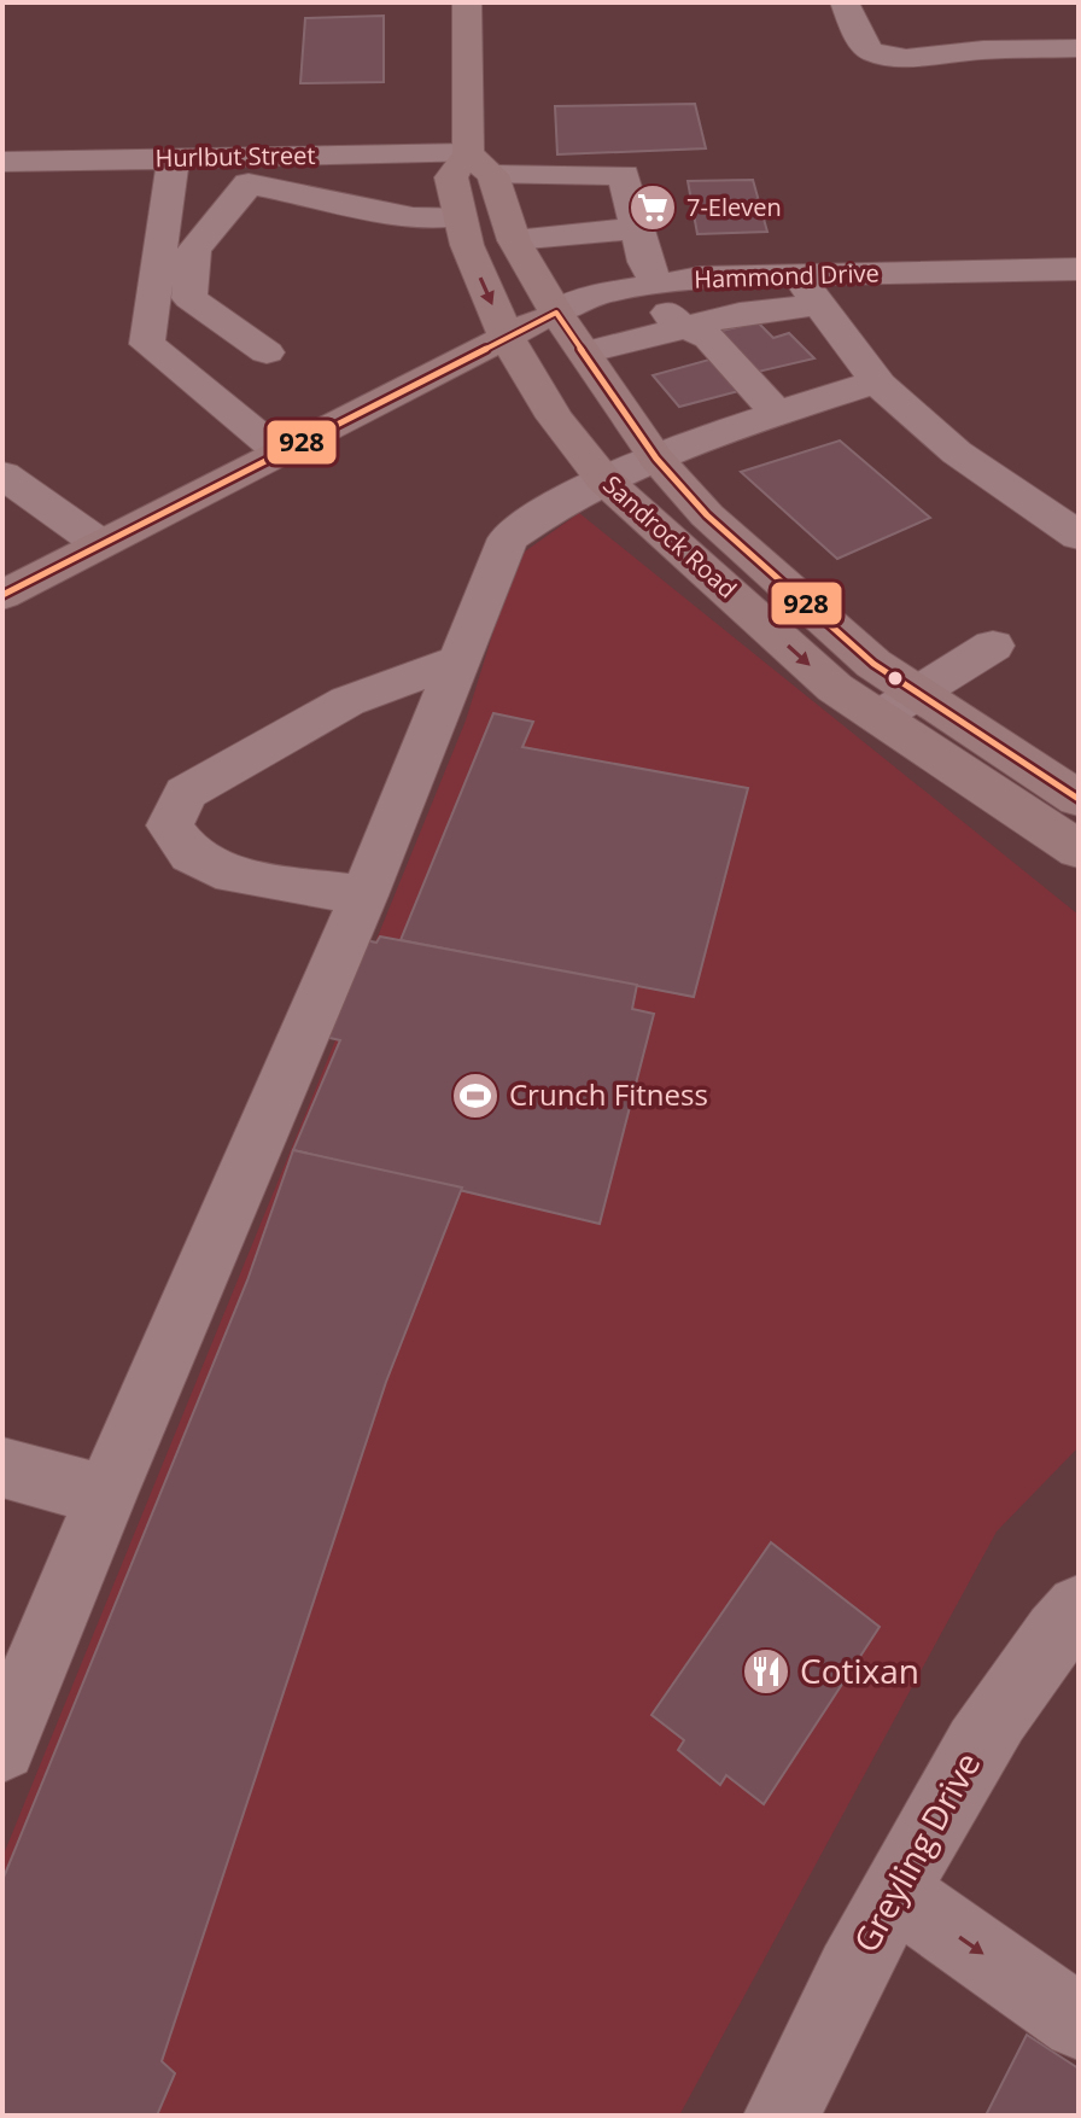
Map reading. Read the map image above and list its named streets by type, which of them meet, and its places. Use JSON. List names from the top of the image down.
{
  "streets": {
    "main road": ["Hammond Drive", "Sandrock Road"],
    "street": ["Hurlbut Street", "Greyling Drive"]
  },
  "crossings": [
    ["Hurlbut Street", "Sandrock Road"],
    ["Hammond Drive", "Sandrock Road"]
  ],
  "places": {
    "supermarket": ["7-Eleven"],
    "sports": ["Crunch Fitness"],
    "restaurant": ["Cotixan"]
  },
  "lines": ["transit line 928"]
}
